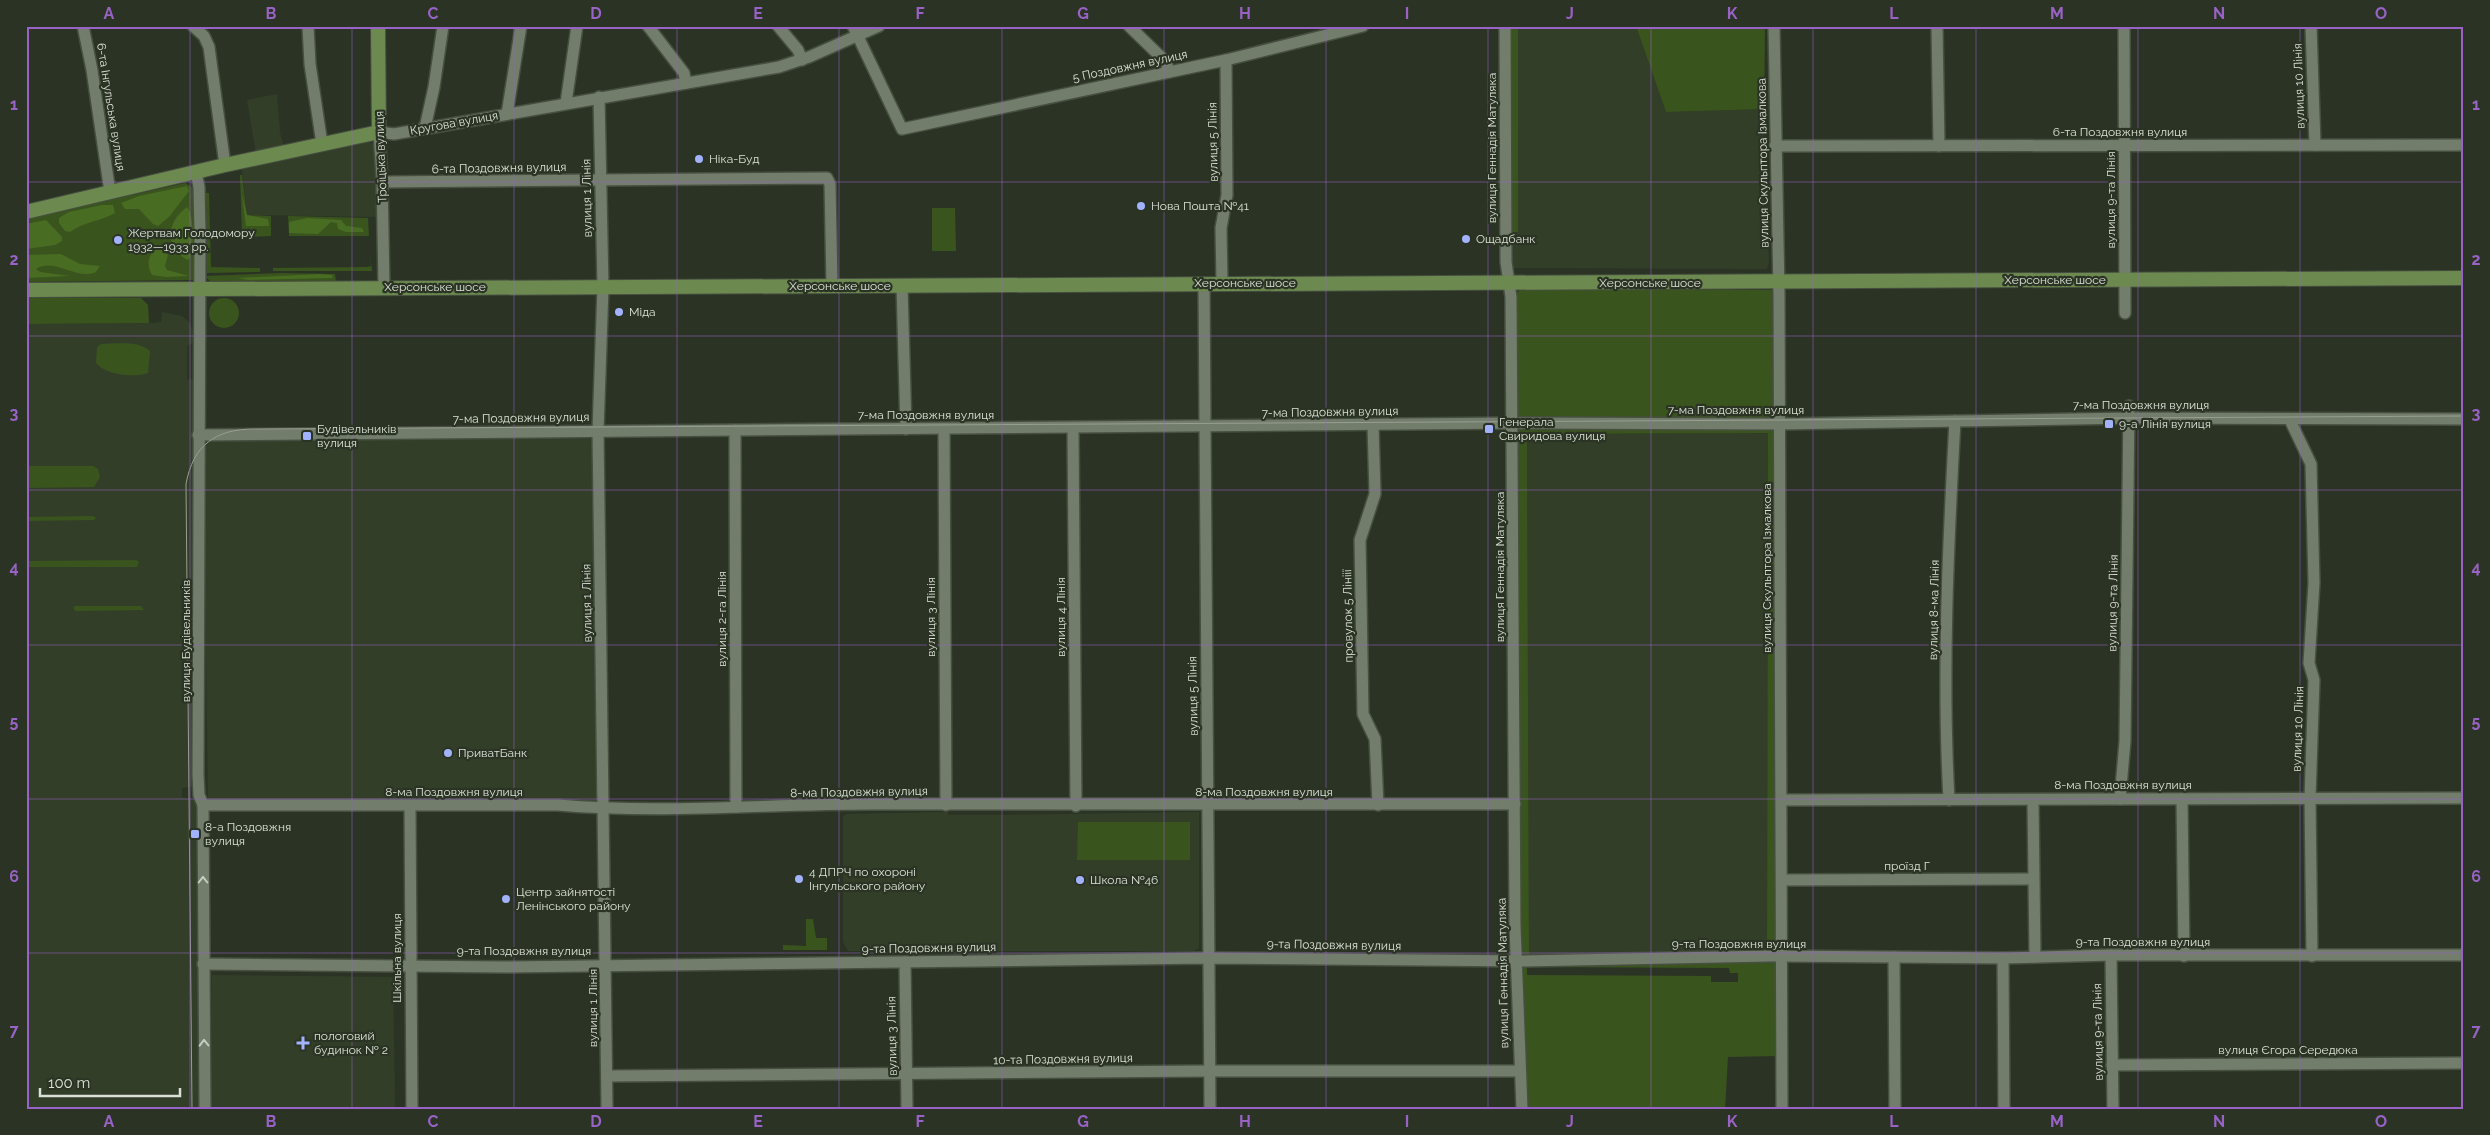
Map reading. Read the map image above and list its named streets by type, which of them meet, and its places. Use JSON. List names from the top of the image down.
{
  "streets": {
    "main road": ["Кругова вулиця", "Троїцька вулиця", "Херсонське шосе"],
    "street": [
      "5 Поздовжня вулиця",
      "вулиця 10 Лінія",
      "6-та Інгульська вулиця",
      "6-та Поздовжня вулиця",
      "вулиця 5 Лінія",
      "вулиця Геннадія Матуляка",
      "вулиця Скульптора Ізмалкова",
      "вулиця 1 Лінія",
      "вулиця 9-та Лінія",
      "7-ма Поздовжня вулиця",
      "вулиця 8-ма Лінія",
      "провулок 5 Лініії",
      "вулиця 3 Лінія",
      "вулиця 4 Лінія",
      "вулиця 2-га Лінія",
      "вулиця Будівельників",
      "8-ма Поздовжня вулиця",
      "проїзд Г",
      "9-та Поздовжня вулиця",
      "Шкільна вулиця",
      "вулиця Єгора Середюка",
      "10-та Поздовжня вулиця"
    ]
  },
  "crossings": [
    ["5 Поздовжня вулиця", "Кругова вулиця"],
    ["5 Поздовжня вулиця", "вулиця 5 Лінія"],
    ["вулиця 10 Лінія", "6-та Поздовжня вулиця"],
    ["вулиця 10 Лінія", "7-ма Поздовжня вулиця"],
    ["вулиця 10 Лінія", "8-ма Поздовжня вулиця"],
    ["вулиця 10 Лінія", "9-та Поздовжня вулиця"],
    ["6-та Інгульська вулиця", "Кругова вулиця"],
    ["Кругова вулиця", "Троїцька вулиця"],
    ["Кругова вулиця", "вулиця 1 Лінія"],
    ["Кругова вулиця", "вулиця Будівельників"],
    ["6-та Поздовжня вулиця", "Троїцька вулиця"],
    ["6-та Поздовжня вулиця", "вулиця Скульптора Ізмалкова"],
    ["6-та Поздовжня вулиця", "вулиця 1 Лінія"],
    ["6-та Поздовжня вулиця", "вулиця 9-та Лінія"],
    ["6-та Поздовжня вулиця", "Херсонське шосе"],
    ["вулиця 5 Лінія", "Херсонське шосе"],
    ["вулиця 5 Лінія", "7-ма Поздовжня вулиця"],
    ["вулиця 5 Лінія", "8-ма Поздовжня вулиця"],
    ["вулиця 5 Лінія", "9-та Поздовжня вулиця"],
    ["вулиця 5 Лінія", "10-та Поздовжня вулиця"],
    ["вулиця Геннадія Матуляка", "Херсонське шосе"],
    ["вулиця Геннадія Матуляка", "7-ма Поздовжня вулиця"],
    ["вулиця Геннадія Матуляка", "8-ма Поздовжня вулиця"],
    ["вулиця Геннадія Матуляка", "9-та Поздовжня вулиця"],
    ["вулиця Геннадія Матуляка", "10-та Поздовжня вулиця"],
    ["Троїцька вулиця", "Херсонське шосе"],
    ["вулиця Скульптора Ізмалкова", "Херсонське шосе"],
    ["вулиця Скульптора Ізмалкова", "7-ма Поздовжня вулиця"],
    ["вулиця Скульптора Ізмалкова", "8-ма Поздовжня вулиця"],
    ["вулиця Скульптора Ізмалкова", "проїзд Г"],
    ["вулиця Скульптора Ізмалкова", "9-та Поздовжня вулиця"],
    ["вулиця 1 Лінія", "Херсонське шосе"],
    ["вулиця 1 Лінія", "7-ма Поздовжня вулиця"],
    ["вулиця 1 Лінія", "8-ма Поздовжня вулиця"],
    ["вулиця 1 Лінія", "9-та Поздовжня вулиця"],
    ["вулиця 1 Лінія", "10-та Поздовжня вулиця"],
    ["вулиця 9-та Лінія", "Херсонське шосе"],
    ["вулиця 9-та Лінія", "7-ма Поздовжня вулиця"],
    ["вулиця 9-та Лінія", "8-ма Поздовжня вулиця"],
    ["вулиця 9-та Лінія", "9-та Поздовжня вулиця"],
    ["вулиця 9-та Лінія", "вулиця Єгора Середюка"],
    ["Херсонське шосе", "вулиця Будівельників"],
    ["7-ма Поздовжня вулиця", "вулиця 8-ма Лінія"],
    ["7-ма Поздовжня вулиця", "провулок 5 Лініії"],
    ["7-ма Поздовжня вулиця", "вулиця 3 Лінія"],
    ["7-ма Поздовжня вулиця", "вулиця 4 Лінія"],
    ["7-ма Поздовжня вулиця", "вулиця 2-га Лінія"],
    ["7-ма Поздовжня вулиця", "вулиця Будівельників"],
    ["вулиця 8-ма Лінія", "8-ма Поздовжня вулиця"],
    ["провулок 5 Лініії", "8-ма Поздовжня вулиця"],
    ["вулиця 3 Лінія", "8-ма Поздовжня вулиця"],
    ["вулиця 3 Лінія", "9-та Поздовжня вулиця"],
    ["вулиця 3 Лінія", "10-та Поздовжня вулиця"],
    ["вулиця 4 Лінія", "8-ма Поздовжня вулиця"],
    ["вулиця 2-га Лінія", "8-ма Поздовжня вулиця"],
    ["вулиця Будівельників", "8-ма Поздовжня вулиця"],
    ["вулиця Будівельників", "9-та Поздовжня вулиця"],
    ["8-ма Поздовжня вулиця", "Шкільна вулиця"],
    ["9-та Поздовжня вулиця", "Шкільна вулиця"]
  ],
  "places": {
    "other": [
      "Ніка-Буд",
      "Нова Пошта №41",
      "Ощадбанк",
      "Жертвам Голодомору 1932—1933 рр.",
      "Міда",
      "ПриватБанк",
      "4 ДПРЧ по охороні Інгульського району",
      "Школа №46",
      "Центр зайнятості Ленінського району"
    ],
    "transit": [
      "9-а Лінія вулиця",
      "Генерала Свиридова вулиця",
      "Будівельників вулиця",
      "8-а Поздовжня вулиця"
    ],
    "health": ["пологовий будинок № 2"]
  },
  "scale_bar": "100 m",
  "grid": {
    "columns": [
      "A",
      "B",
      "C",
      "D",
      "E",
      "F",
      "G",
      "H",
      "I",
      "J",
      "K",
      "L",
      "M",
      "N",
      "O"
    ],
    "rows": [
      "1",
      "2",
      "3",
      "4",
      "5",
      "6",
      "7"
    ]
  }
}
